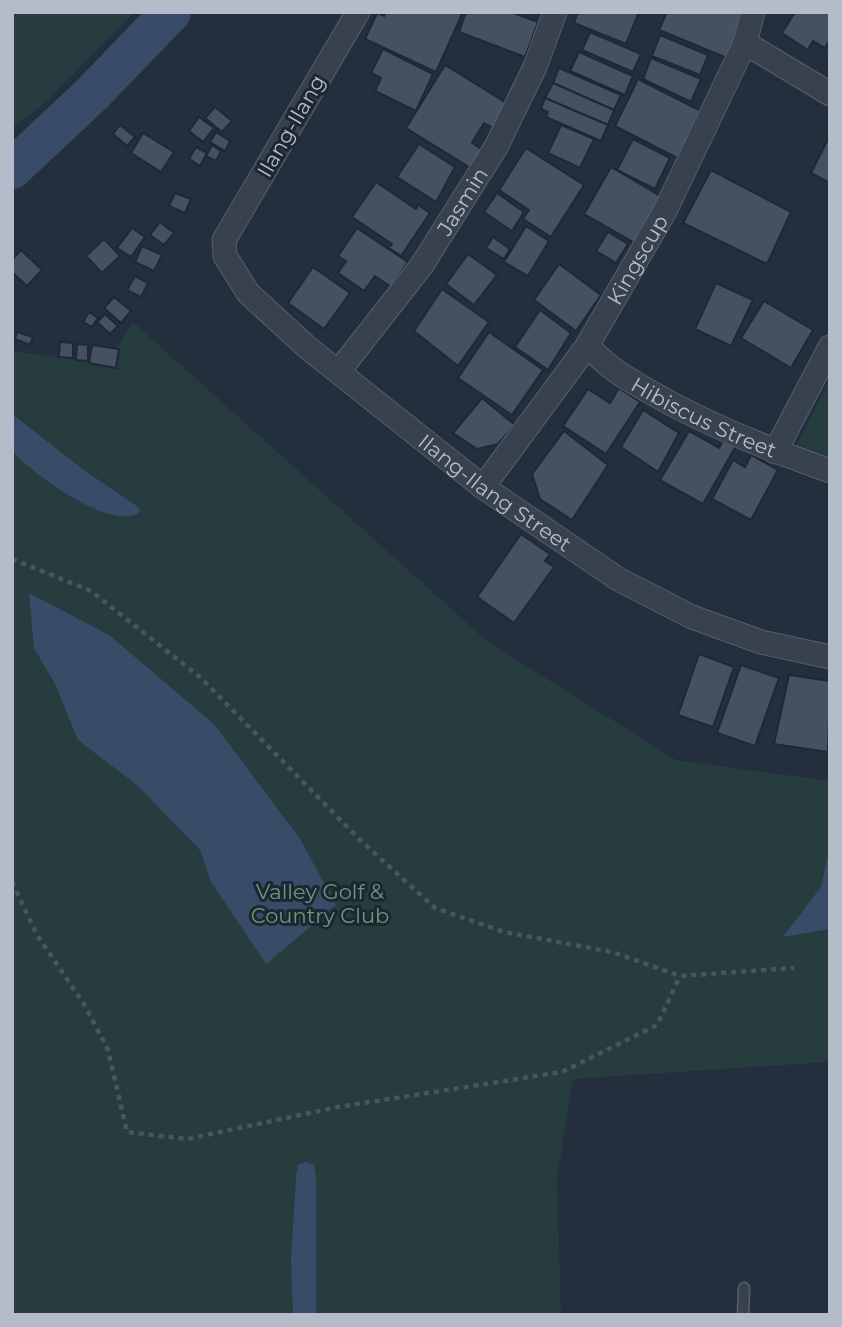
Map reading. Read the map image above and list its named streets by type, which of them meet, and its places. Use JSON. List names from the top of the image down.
{
  "streets": {
    "street": [
      "Ilang-Ilang",
      "Jasmin",
      "Kingscup",
      "Hibiscus Street",
      "Ilang-Ilang Street"
    ]
  },
  "crossings": [
    ["Ilang-Ilang", "Ilang-Ilang Street"],
    ["Jasmin", "Ilang-Ilang Street"],
    ["Kingscup", "Hibiscus Street"],
    ["Kingscup", "Ilang-Ilang Street"]
  ],
  "parks": ["Valley Golf & Country Club"]
}
